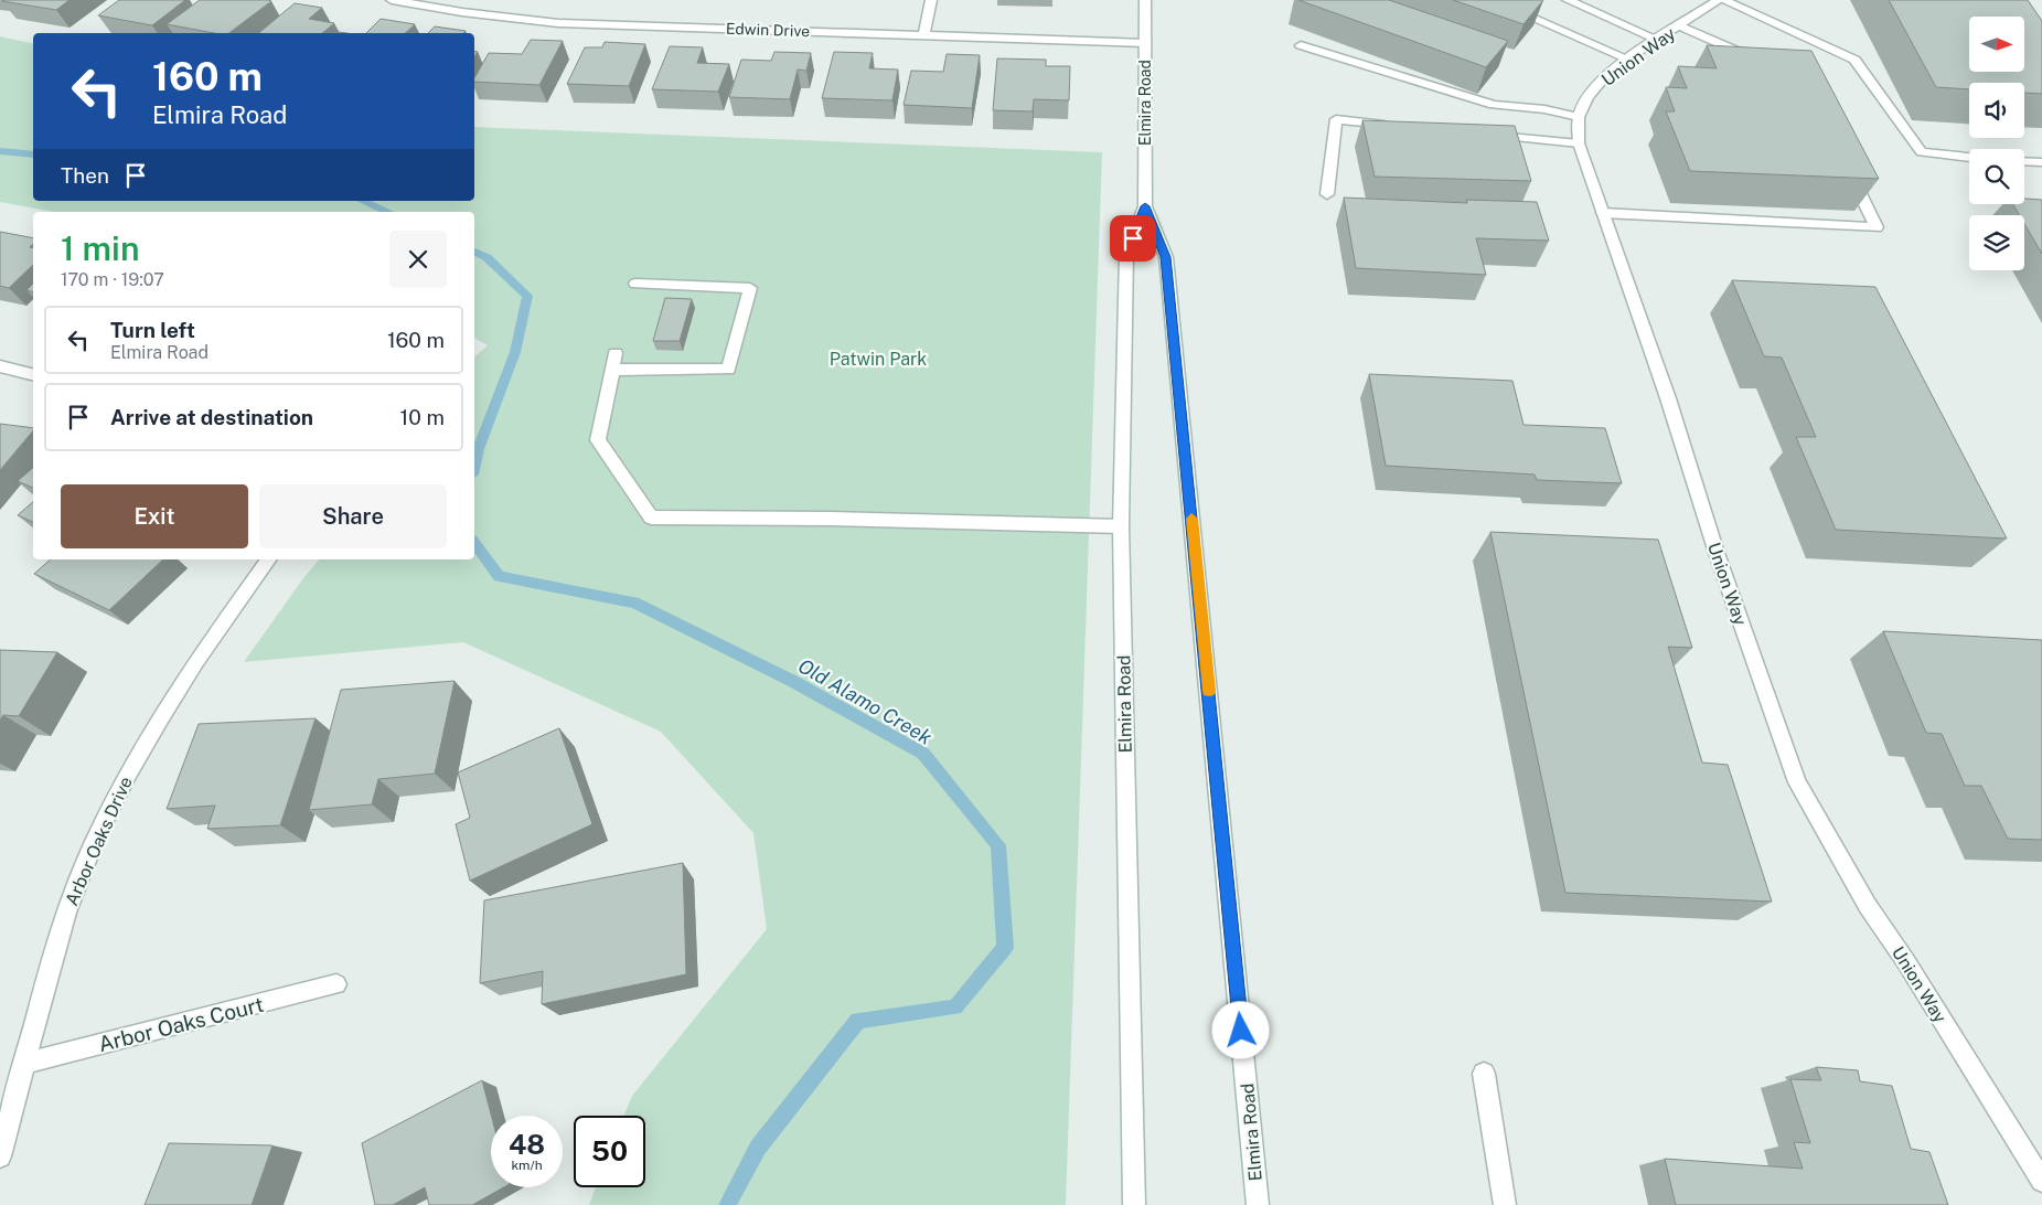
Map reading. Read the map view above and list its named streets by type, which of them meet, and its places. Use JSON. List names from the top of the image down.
{
  "streets": {
    "street": [
      "Edwin Drive",
      "Union Way",
      "Elmira Road",
      "Arbor Oaks Drive",
      "Arbor Oaks Court"
    ]
  },
  "crossings": [
    ["Edwin Drive", "Elmira Road"],
    ["Arbor Oaks Drive", "Arbor Oaks Court"]
  ],
  "water": ["Old Alamo Creek"],
  "parks": ["Patwin Park"],
  "north": "right",
  "page": {
    "turn": ["160 m", "Elmira Road"],
    "then": "Then",
    "heading": ["1 min", "170 m · 19:07"],
    "list": [
      {
        "name": "Turn left",
        "note": "Elmira Road",
        "value": "160 m"
      },
      {
        "name": "Arrive at destination",
        "value": "10 m"
      }
    ],
    "buttons": ["Exit", "Share"],
    "speed": "48 km/h",
    "limit": "50"
  }
}
